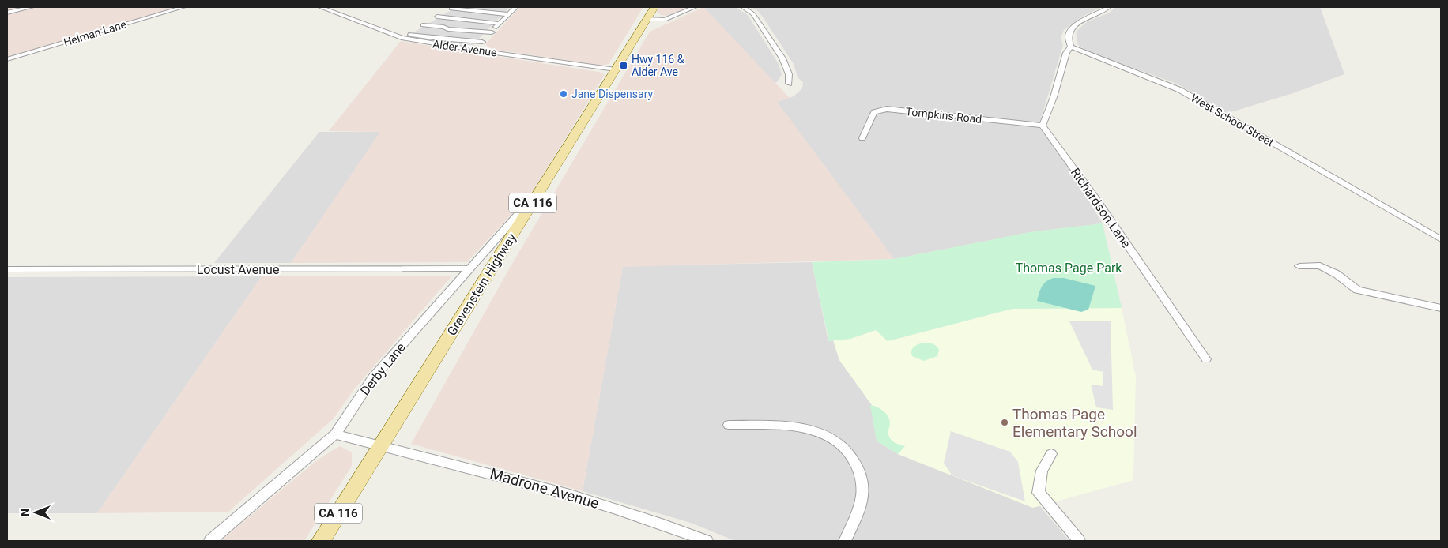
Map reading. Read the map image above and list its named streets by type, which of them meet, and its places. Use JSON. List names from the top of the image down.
{
  "streets": {
    "main road": ["CA 116", "Gravenstein Highway"],
    "street": [
      "Helman Lane",
      "Alder Avenue",
      "Tompkins Road",
      "West School Street",
      "Richardson Lane",
      "Locust Avenue",
      "Derby Lane",
      "Madrone Avenue"
    ]
  },
  "crossings": [
    ["Alder Avenue", "Gravenstein Highway"],
    ["Tompkins Road", "Richardson Lane"],
    ["Locust Avenue", "Derby Lane"],
    ["Gravenstein Highway", "Derby Lane"],
    ["Gravenstein Highway", "Madrone Avenue"],
    ["Derby Lane", "Madrone Avenue"]
  ],
  "parks": ["Thomas Page Park"],
  "places": {
    "transit": ["Hwy 116 & Alder Ave"],
    "other": ["Jane Dispensary", "Thomas Page Elementary School"]
  },
  "north": "left"
}
